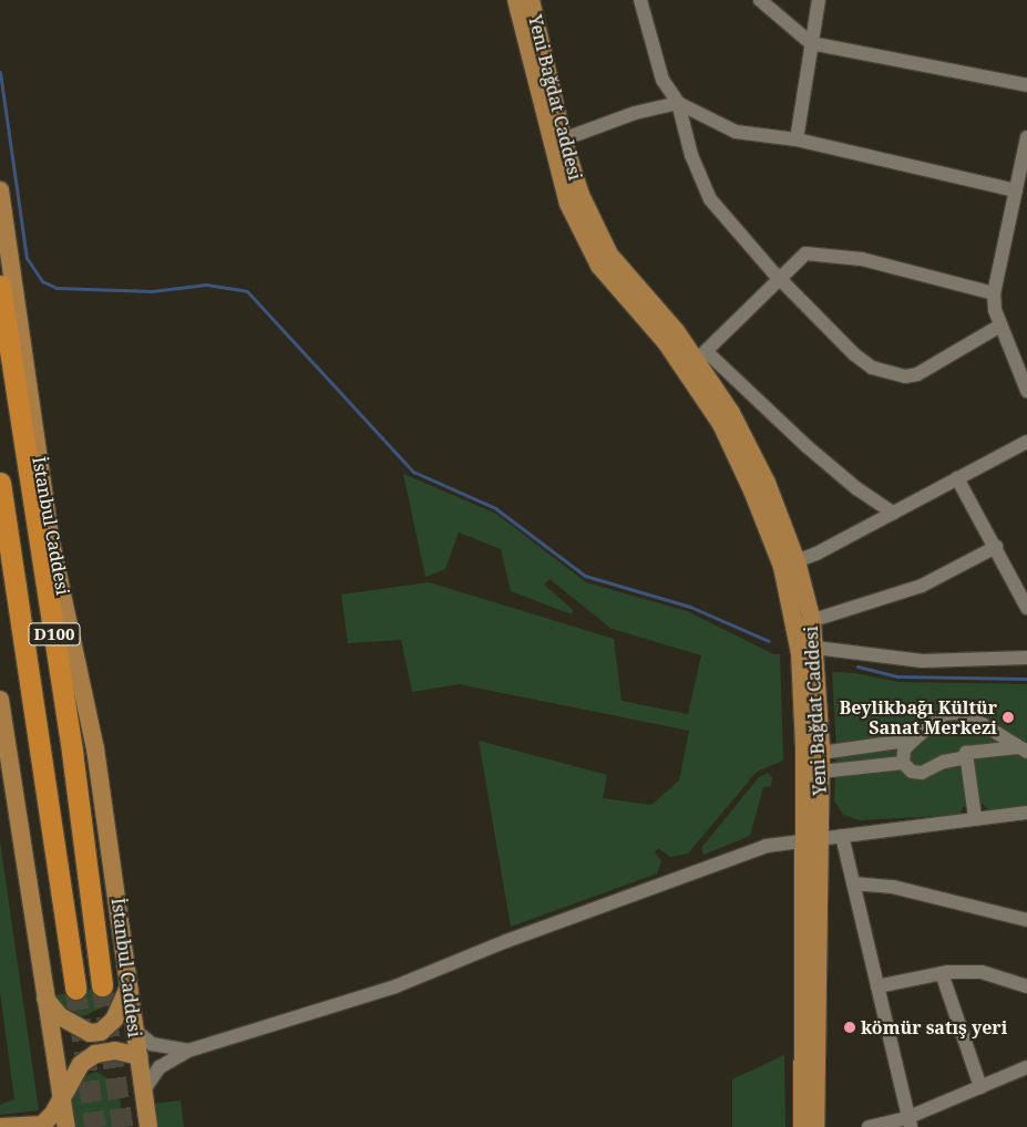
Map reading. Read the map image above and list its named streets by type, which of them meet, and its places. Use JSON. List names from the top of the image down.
{
  "streets": {
    "highway": ["D100"],
    "main road": ["Yeni Bağdat Caddesi", "İstanbul Caddesi"]
  },
  "places": ["Beylikbağı Kültür Sanat Merkezi", "kömür satış yeri"]
}
